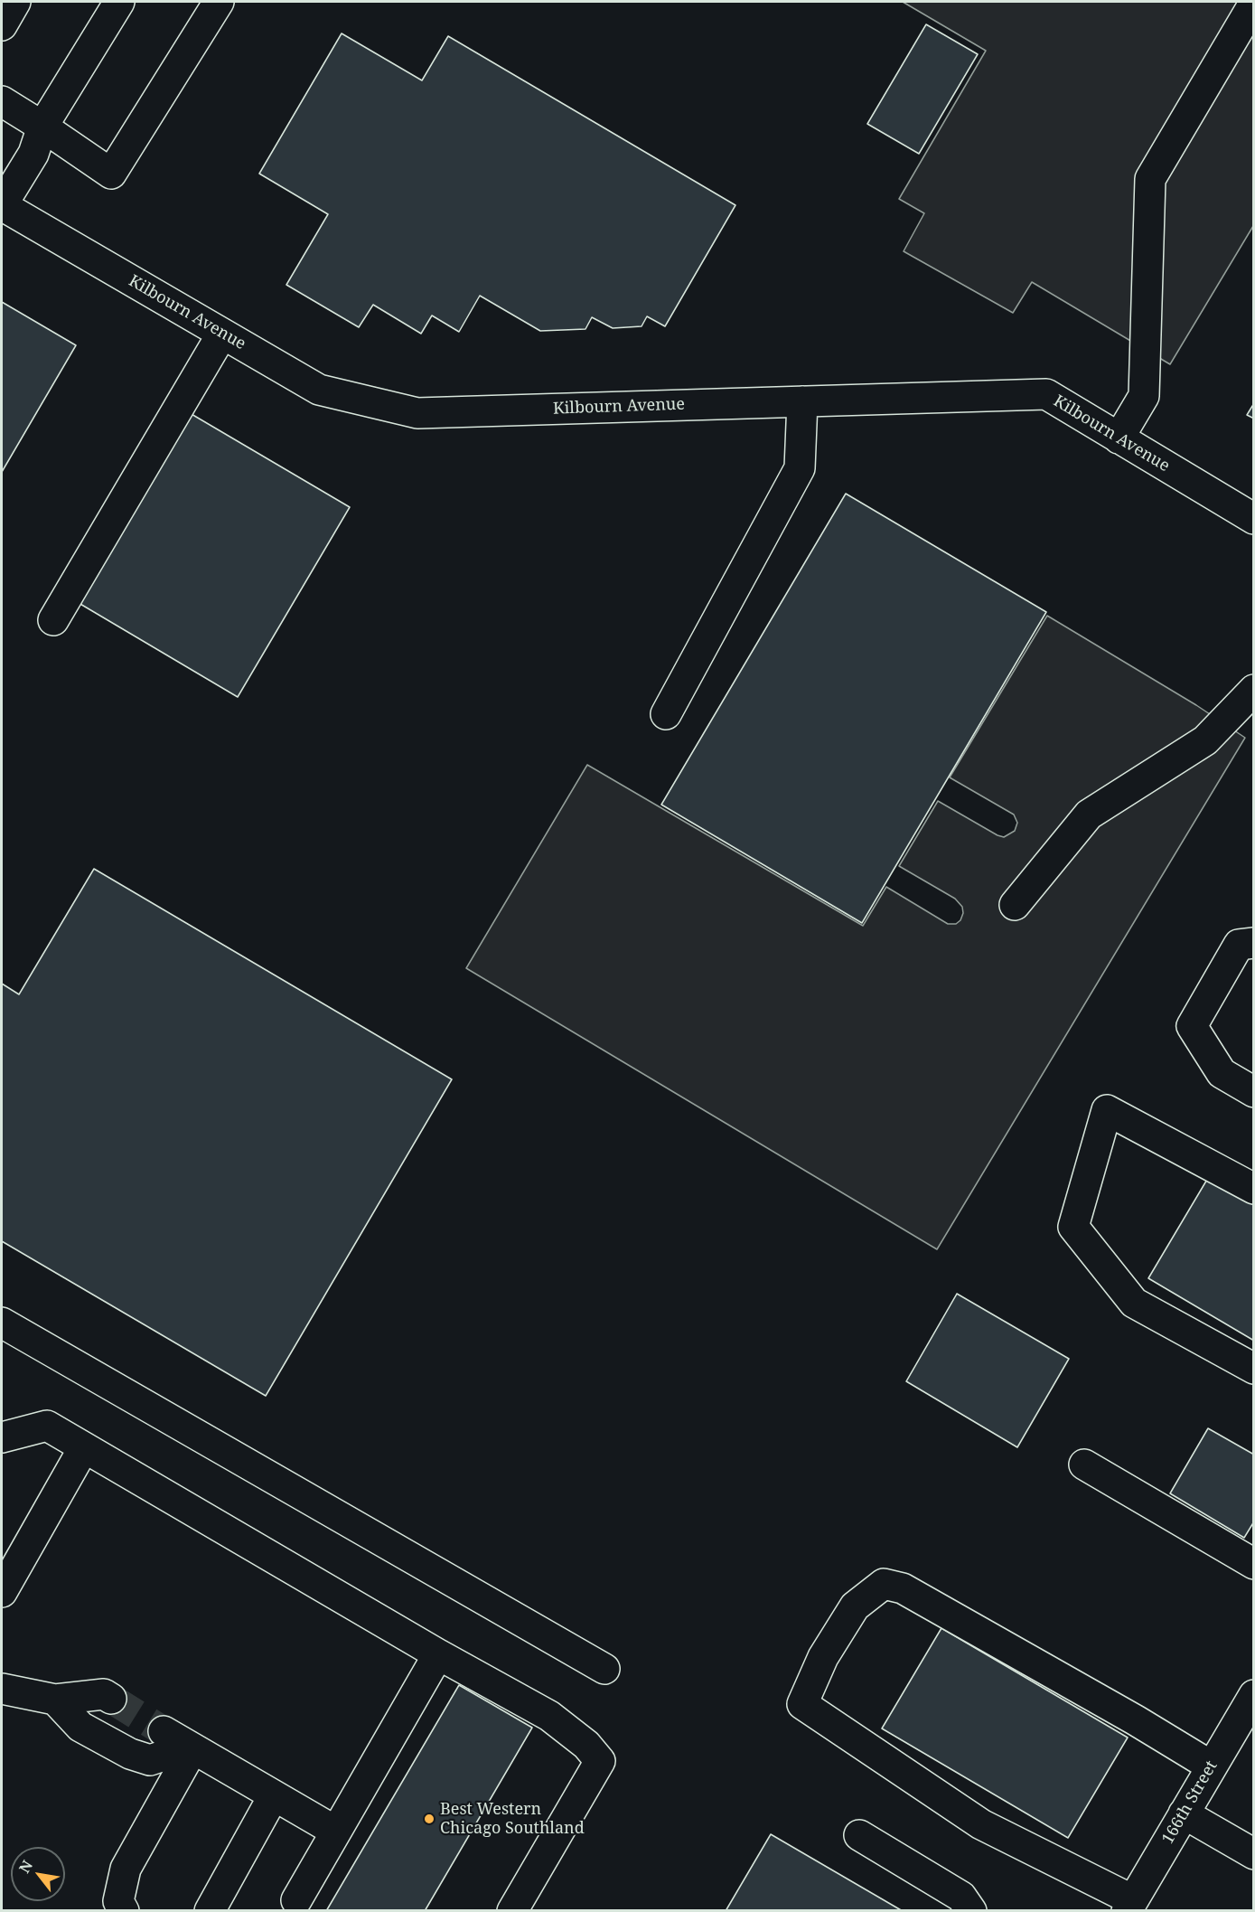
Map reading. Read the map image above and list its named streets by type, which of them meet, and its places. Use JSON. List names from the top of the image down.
{
  "streets": {
    "street": ["Kilbourn Avenue", "166th Street"]
  },
  "places": ["Best Western Chicago Southland"],
  "north": "top left"
}
